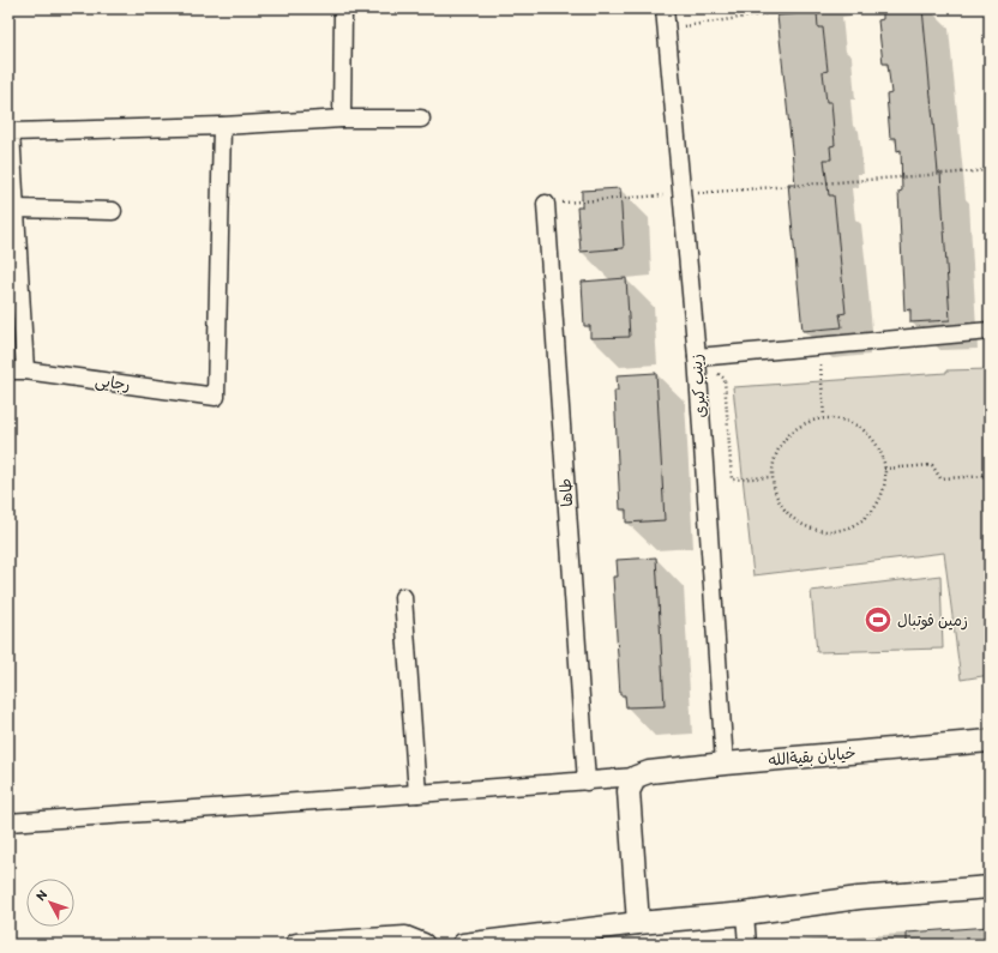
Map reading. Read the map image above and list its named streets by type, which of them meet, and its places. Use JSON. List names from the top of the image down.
{
  "streets": {
    "street": [
      "رجایی",
      "زینب کبری",
      "طاها",
      "خیابان بقیةالله"
    ]
  },
  "crossings": [
    ["زینب کبری", "خیابان بقیةالله"]
  ],
  "places": {
    "sports": ["زمین فوتبال"]
  },
  "north": "top left"
}
